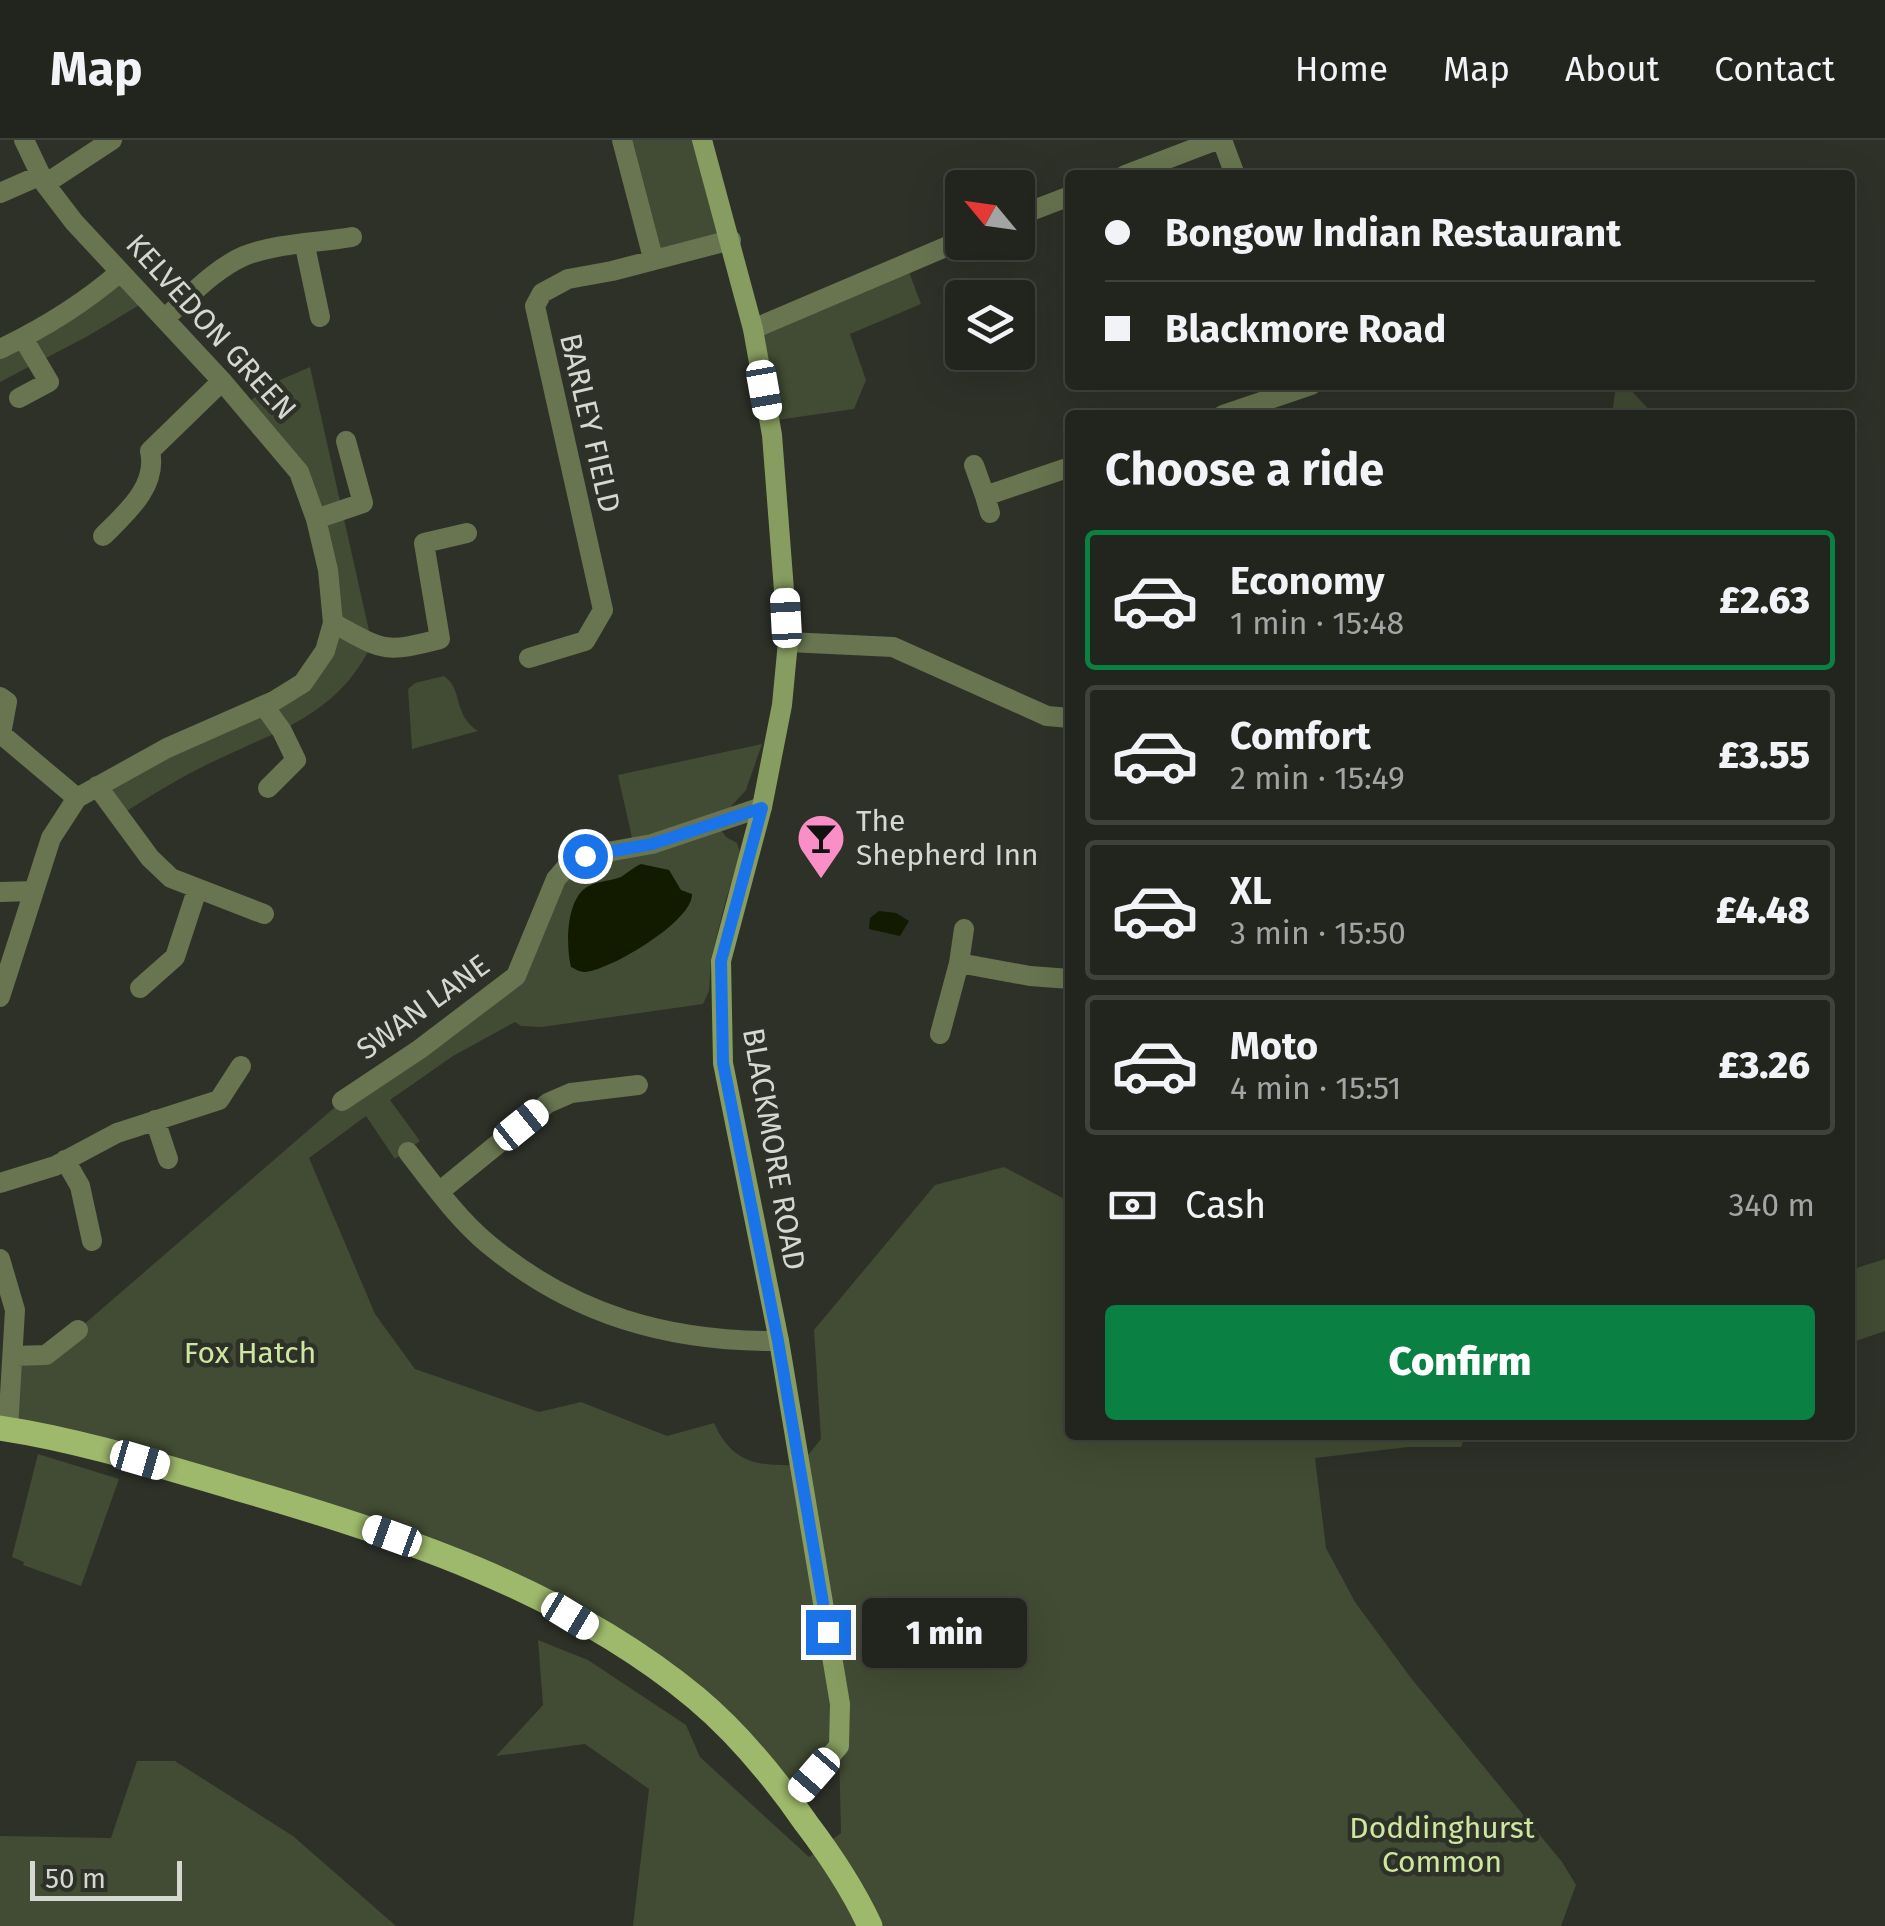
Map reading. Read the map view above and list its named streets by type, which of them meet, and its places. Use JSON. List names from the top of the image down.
{
  "streets": {
    "street": [
      "KELVEDON GREEN",
      "BARLEY FIELD",
      "SWAN LANE",
      "BLACKMORE ROAD"
    ]
  },
  "crossings": [
    ["BARLEY FIELD", "BLACKMORE ROAD"],
    ["SWAN LANE", "BLACKMORE ROAD"]
  ],
  "parks": ["Fox Hatch", "Doddinghurst Common"],
  "places": {
    "bar": ["The Shepherd Inn"]
  },
  "scale_bar": "50 m",
  "north": "top left",
  "page": {
    "header": "Map",
    "nav": [
      "Home",
      "Map",
      "About",
      "Contact"
    ],
    "banner": ["Bongow Indian Restaurant", "Blackmore Road"],
    "heading": "Choose a ride",
    "list": [
      {
        "name": "Economy",
        "note": "1 min · 15:48",
        "value": "£2.63"
      },
      {
        "name": "Comfort",
        "note": "2 min · 15:49",
        "value": "£3.55"
      },
      {
        "name": "XL",
        "note": "3 min · 15:50",
        "value": "£4.48"
      },
      {
        "name": "Moto",
        "note": "4 min · 15:51",
        "value": "£3.26"
      }
    ],
    "pay": ["Cash", "340 m"],
    "buttons": "Confirm",
    "bubble": "1 min",
    "scale": "50 m"
  }
}
